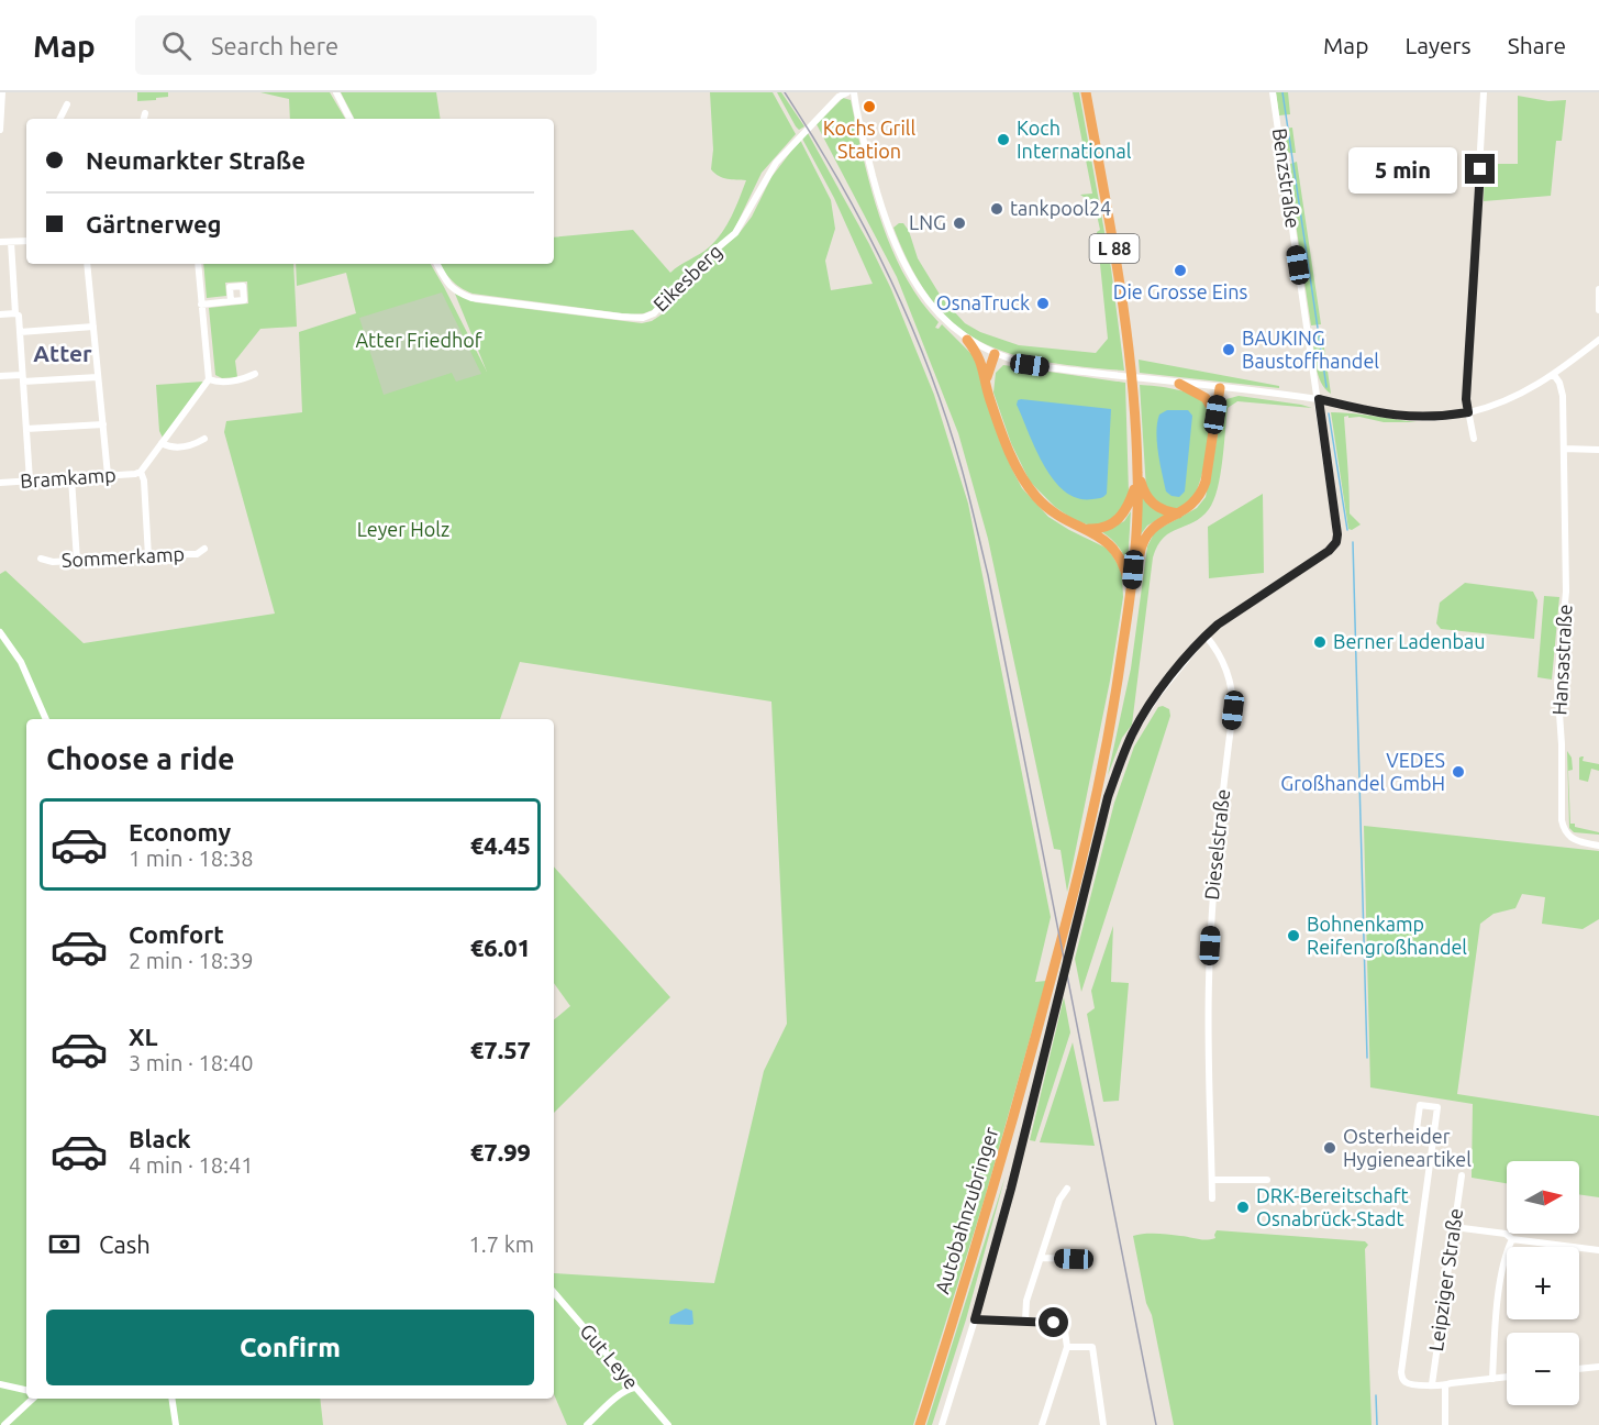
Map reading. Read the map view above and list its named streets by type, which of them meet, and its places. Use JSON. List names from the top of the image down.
{
  "streets": {
    "highway": ["L 88", "Autobahnzubringer"],
    "street": [
      "Benzstraße",
      "Eikesberg",
      "Bramkamp",
      "Sommerkamp",
      "Hansastraße",
      "Dieselstraße",
      "Leipziger Straße",
      "Gut Leye"
    ]
  },
  "crossings": [
    ["Benzstraße", "Dieselstraße"],
    ["L 88", "Autobahnzubringer"]
  ],
  "districts": ["Atter"],
  "parks": ["Atter Friedhof", "Leyer Holz"],
  "places": [
    "Kochs Grill Station",
    "Koch International",
    "tankpool24",
    "LNG",
    "Die Grosse Eins",
    "OsnaTruck",
    "BAUKING Baustoffhandel",
    "Berner Ladenbau",
    "VEDES Großhandel GmbH",
    "Bohnenkamp Reifengroßhandel",
    "Osterheider Hygieneartikel",
    "DRK-Bereitschaft Osnabrück-Stadt"
  ],
  "north": "right",
  "page": {
    "header": "Map",
    "search": "Search here",
    "nav": ["Map", "Layers", "Share"],
    "banner": ["Neumarkter Straße", "Gärtnerweg"],
    "bubble": "5 min",
    "heading": "Choose a ride",
    "list": [
      {
        "name": "Economy",
        "note": "1 min · 18:38",
        "value": "€4.45"
      },
      {
        "name": "Comfort",
        "note": "2 min · 18:39",
        "value": "€6.01"
      },
      {
        "name": "XL",
        "note": "3 min · 18:40",
        "value": "€7.57"
      },
      {
        "name": "Black",
        "note": "4 min · 18:41",
        "value": "€7.99"
      }
    ],
    "map_buttons": ["+", "−"],
    "pay": ["Cash", "1.7 km"],
    "buttons": "Confirm"
  }
}
